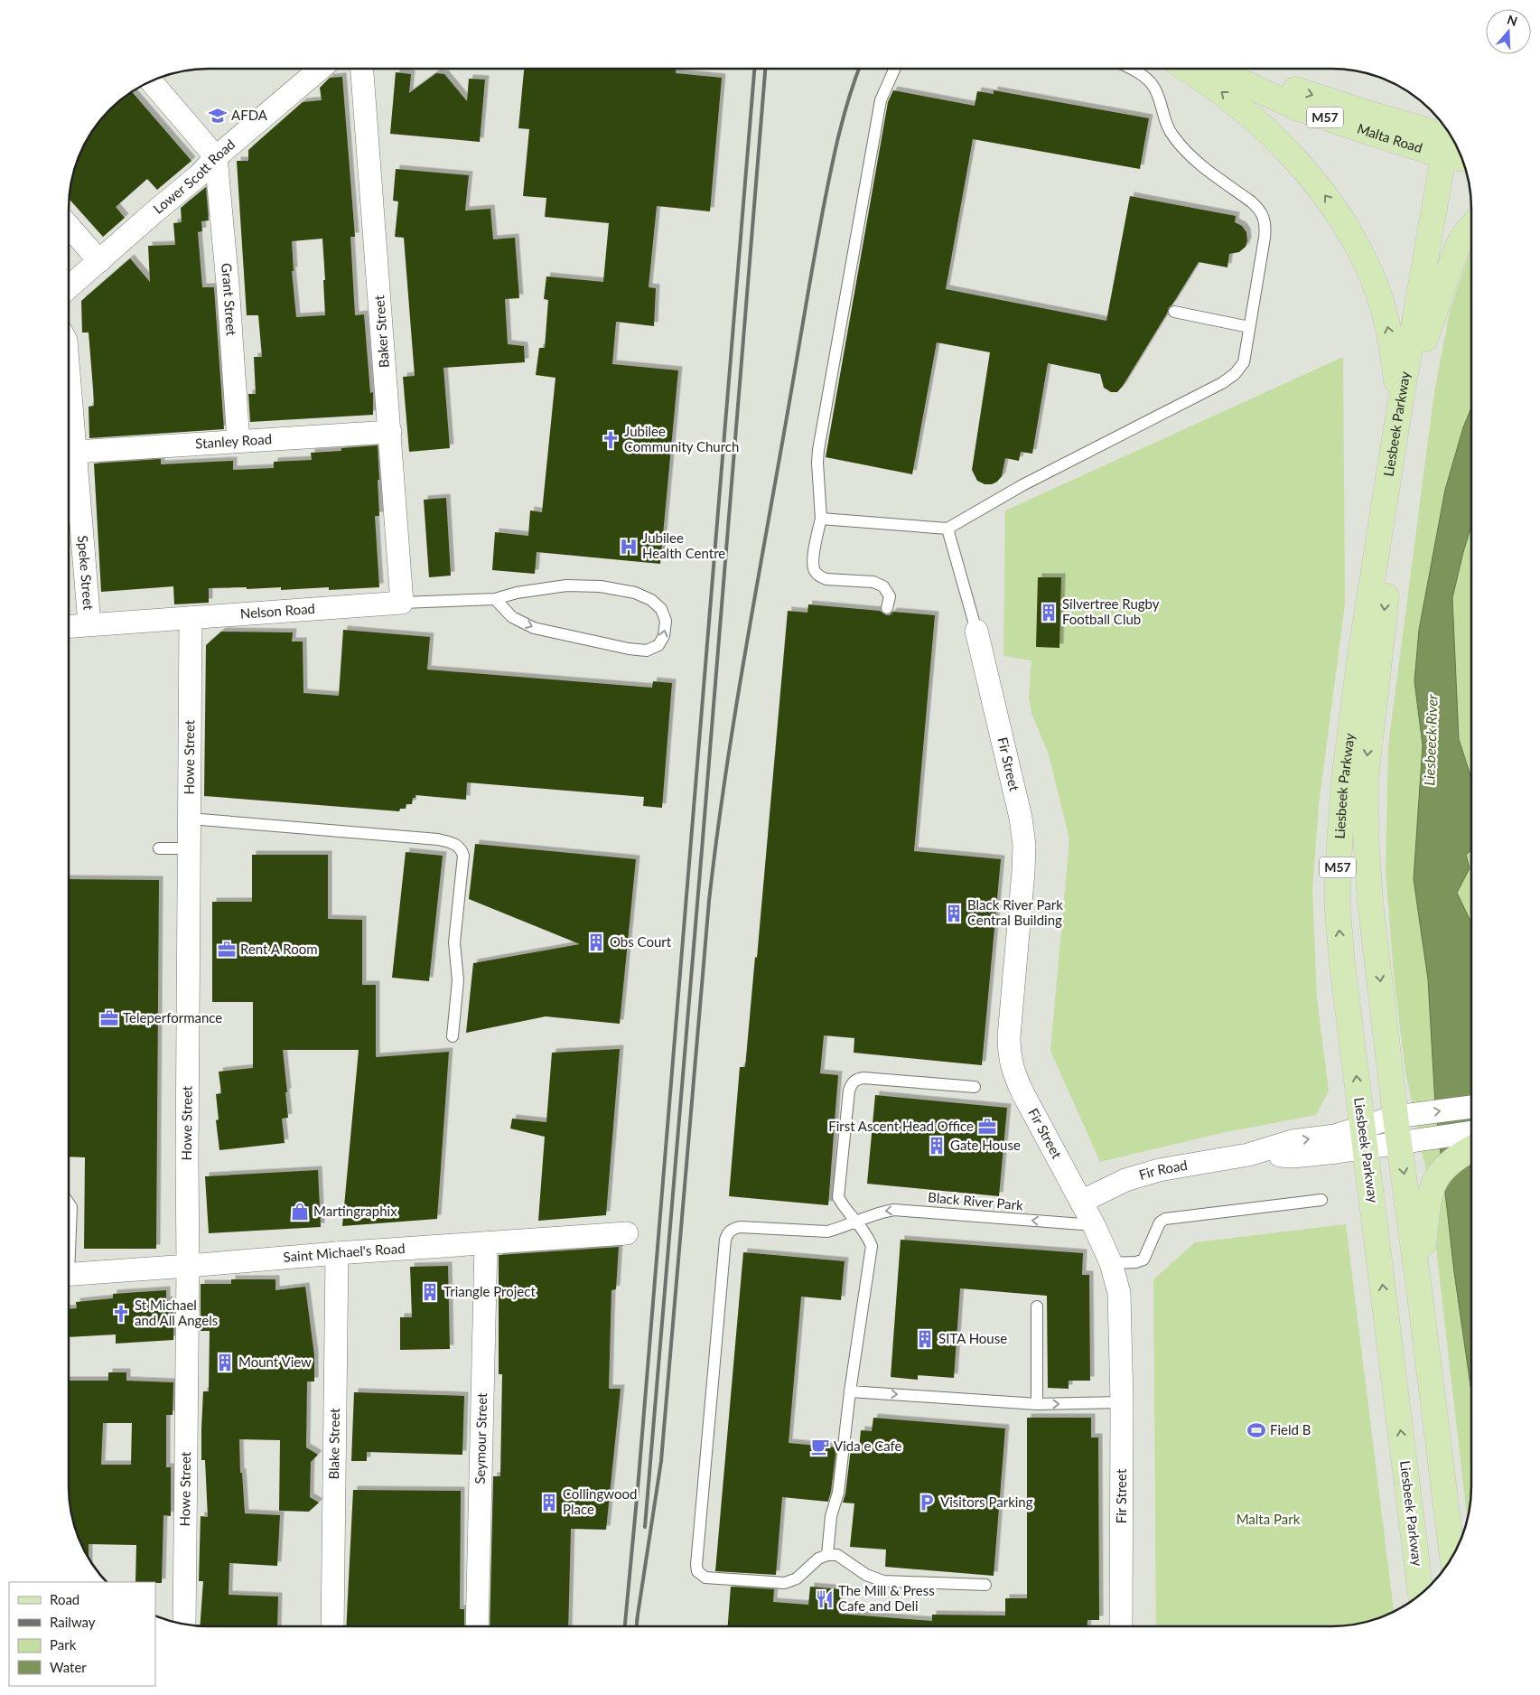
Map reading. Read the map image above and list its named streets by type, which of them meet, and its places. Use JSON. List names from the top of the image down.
{
  "streets": {
    "main road": ["M57", "Malta Road", "Liesbeek Parkway"],
    "street": [
      "Lower Scott Road",
      "Grant Street",
      "Baker Street",
      "Stanley Road",
      "Speke Street",
      "Nelson Road",
      "Howe Street",
      "Fir Street",
      "Fir Road",
      "Saint Michael's Road",
      "Seymour Street",
      "Blake Street"
    ],
    "lane": ["Black River Park"]
  },
  "crossings": [
    ["Malta Road", "Liesbeek Parkway"],
    ["Lower Scott Road", "Grant Street"],
    ["Grant Street", "Stanley Road"],
    ["Baker Street", "Stanley Road"],
    ["Baker Street", "Nelson Road"],
    ["Liesbeek Parkway", "Fir Road"],
    ["Stanley Road", "Speke Street"],
    ["Speke Street", "Nelson Road"],
    ["Nelson Road", "Howe Street"],
    ["Howe Street", "Saint Michael's Road"],
    ["Fir Street", "Fir Road"],
    ["Fir Street", "Black River Park"],
    ["Saint Michael's Road", "Seymour Street"],
    ["Saint Michael's Road", "Blake Street"]
  ],
  "water": ["Liesbeeck River"],
  "parks": ["Malta Park"],
  "places": {
    "school or university": ["AFDA"],
    "church": ["Jubilee Community Church", "St Michael and All Angels"],
    "hospital": ["Jubilee Health Centre"],
    "building": [
      "Silvertree Rugby Football Club",
      "Black River Park Central Building",
      "Obs Court",
      "Gate House",
      "Triangle Project",
      "SITA House",
      "Mount View",
      "Collingwood Place"
    ],
    "office": ["Rent A Room", "Teleperformance", "First Ascent Head Office"],
    "shop": ["Martingraphix"],
    "sports": ["Field B"],
    "cafe": ["Vida e Cafe"],
    "parking": ["Visitors Parking"],
    "restaurant": ["The Mill & Press Cafe and Deli"]
  },
  "legend": [
    "Road",
    "Railway",
    "Park",
    "Water"
  ],
  "north": "top"
}
